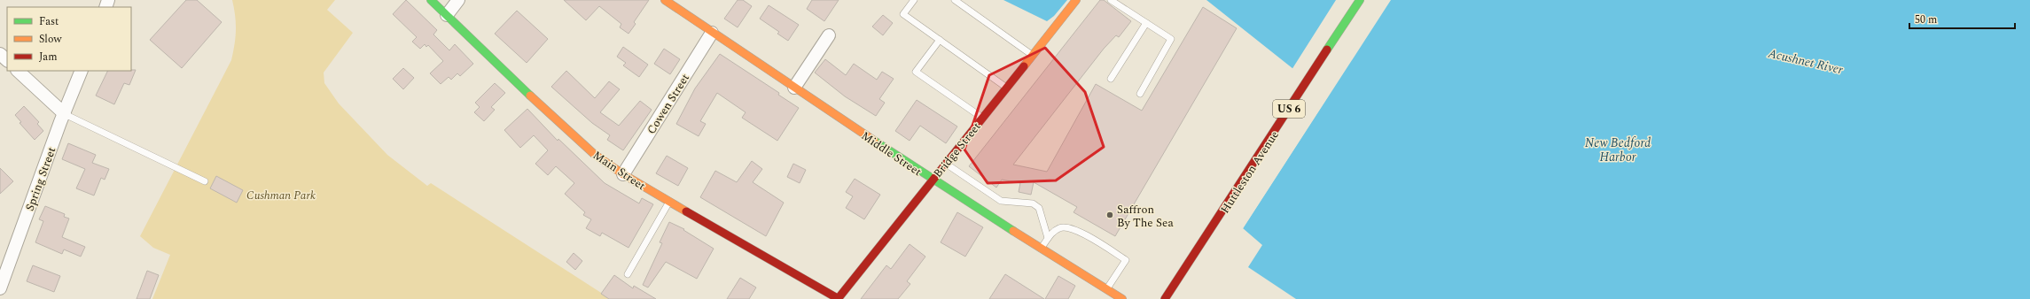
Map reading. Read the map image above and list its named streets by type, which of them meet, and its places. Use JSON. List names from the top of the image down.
{
  "streets": {
    "main road": [
      "US 6",
      "Bridge Street",
      "Middle Street",
      "Main Street",
      "Huttleston Avenue"
    ],
    "street": ["Cowen Street", "Spring Street"]
  },
  "crossings": [
    ["Cowen Street", "Middle Street"],
    ["Cowen Street", "Main Street"],
    ["Bridge Street", "Middle Street"],
    ["Bridge Street", "Main Street"]
  ],
  "water": ["Acushnet River", "New Bedford Harbor"],
  "parks": ["Cushman Park"],
  "places": ["Saffron By The Sea"],
  "legend": ["Fast", "Slow", "Jam"],
  "scale_bar": "50 m"
}
